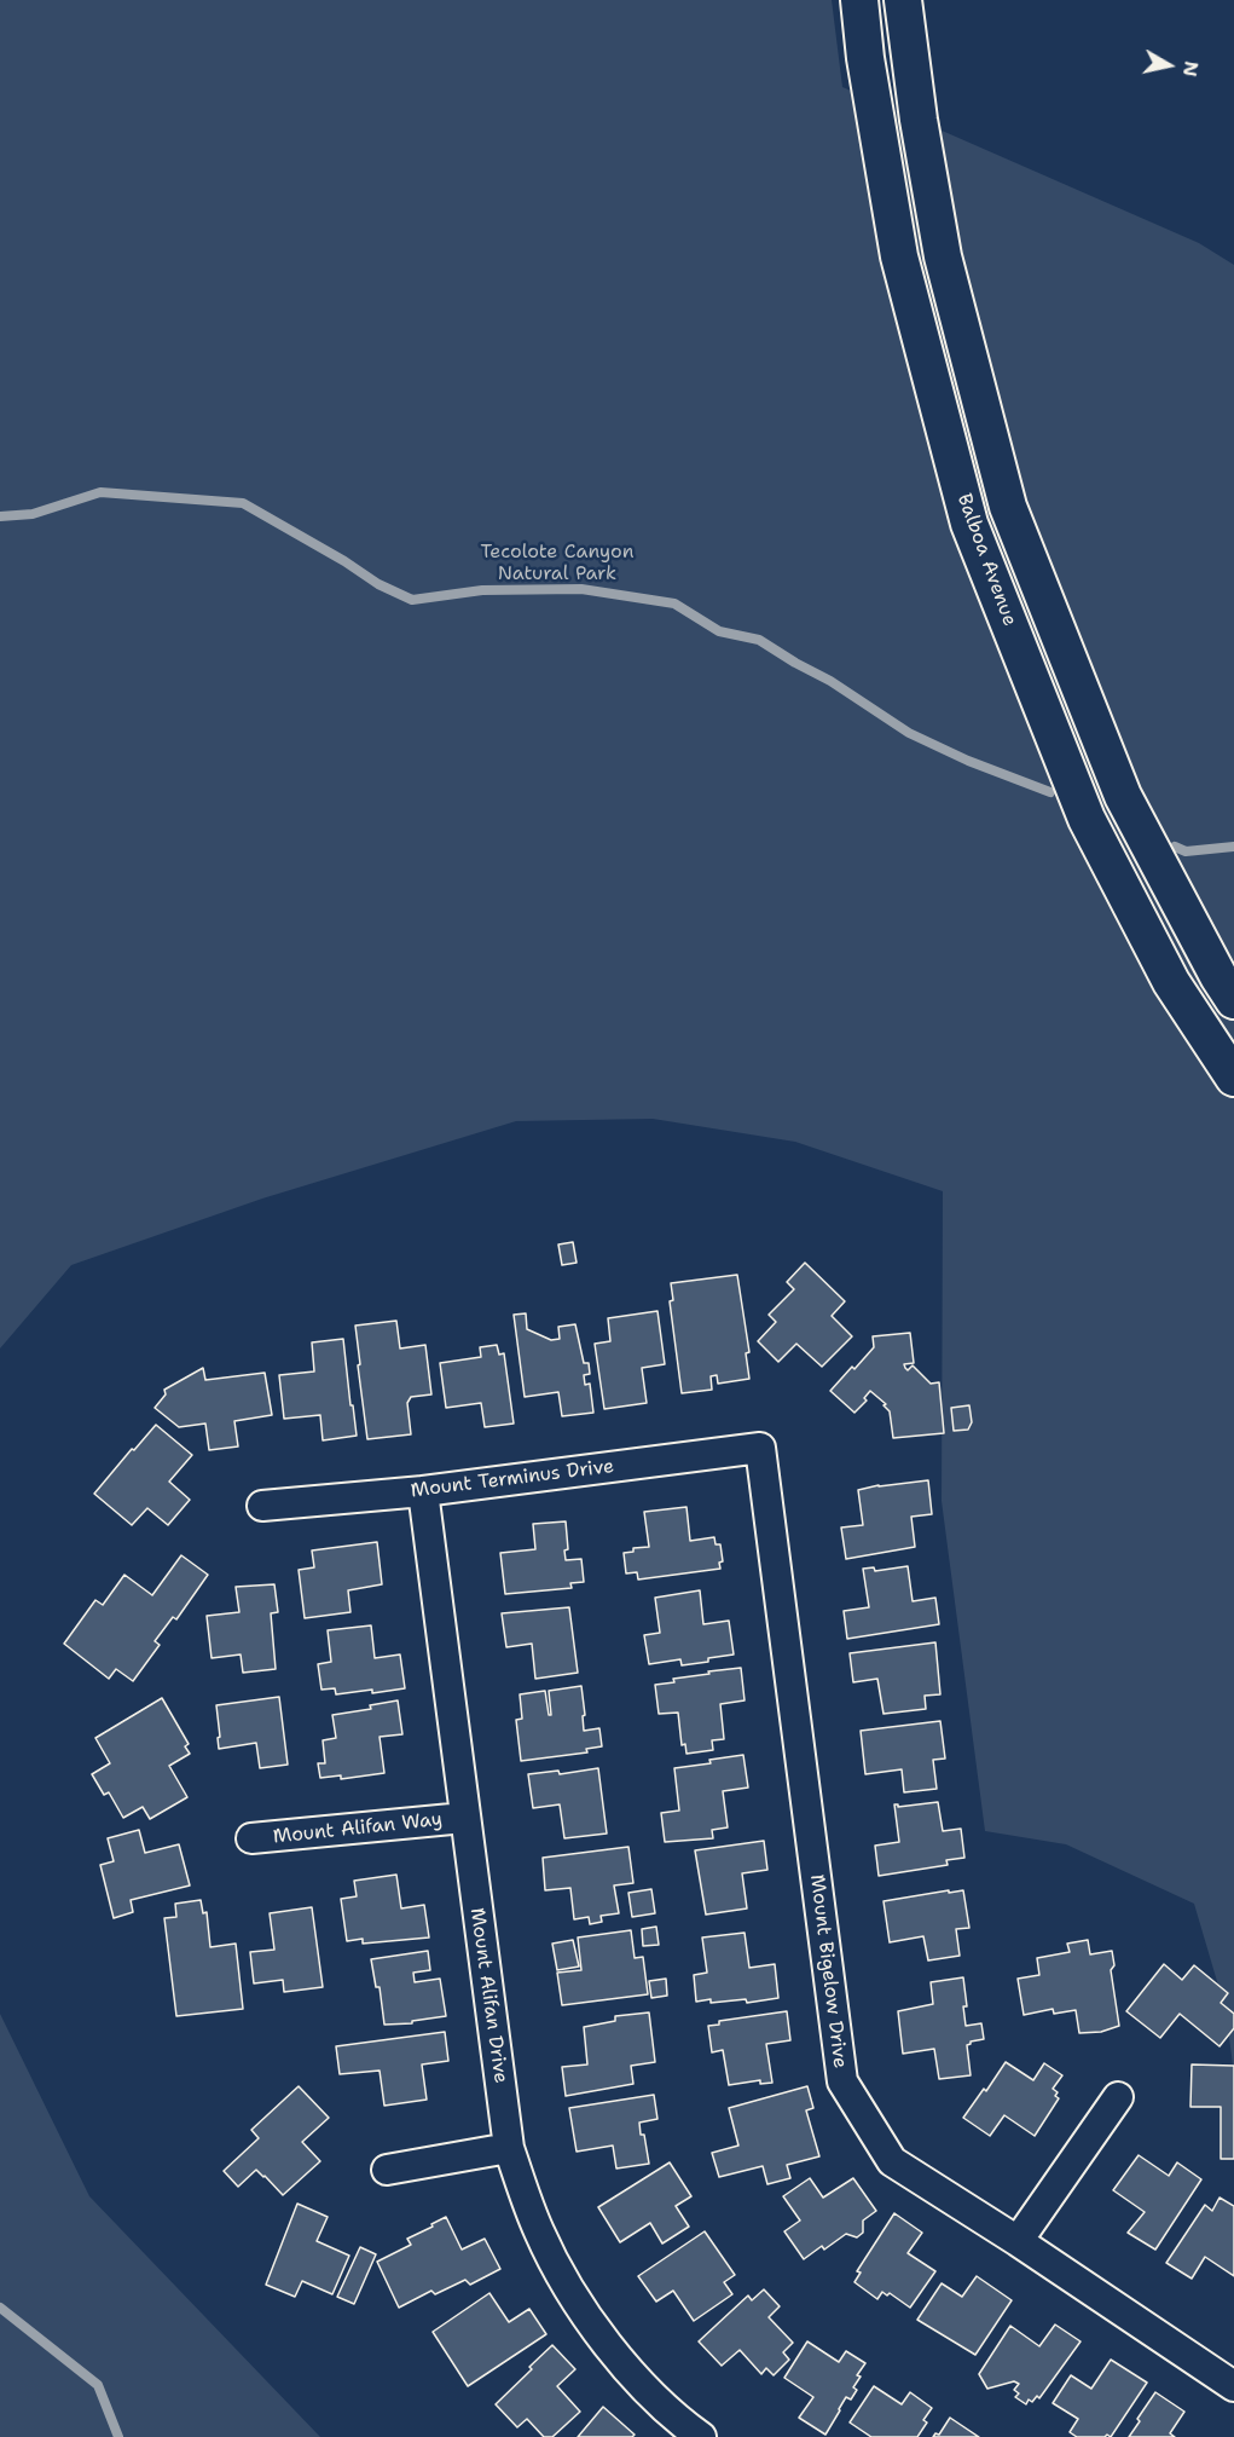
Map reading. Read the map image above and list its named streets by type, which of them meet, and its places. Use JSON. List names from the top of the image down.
{
  "streets": {
    "main road": ["Balboa Avenue"],
    "street": [
      "Mount Terminus Drive",
      "Mount Alifan Way",
      "Mount Bigelow Drive",
      "Mount Alifan Drive"
    ]
  },
  "crossings": [
    ["Mount Terminus Drive", "Mount Bigelow Drive"],
    ["Mount Terminus Drive", "Mount Alifan Drive"],
    ["Mount Alifan Way", "Mount Alifan Drive"]
  ],
  "parks": ["Tecolote Canyon Natural Park"],
  "north": "right"
}
